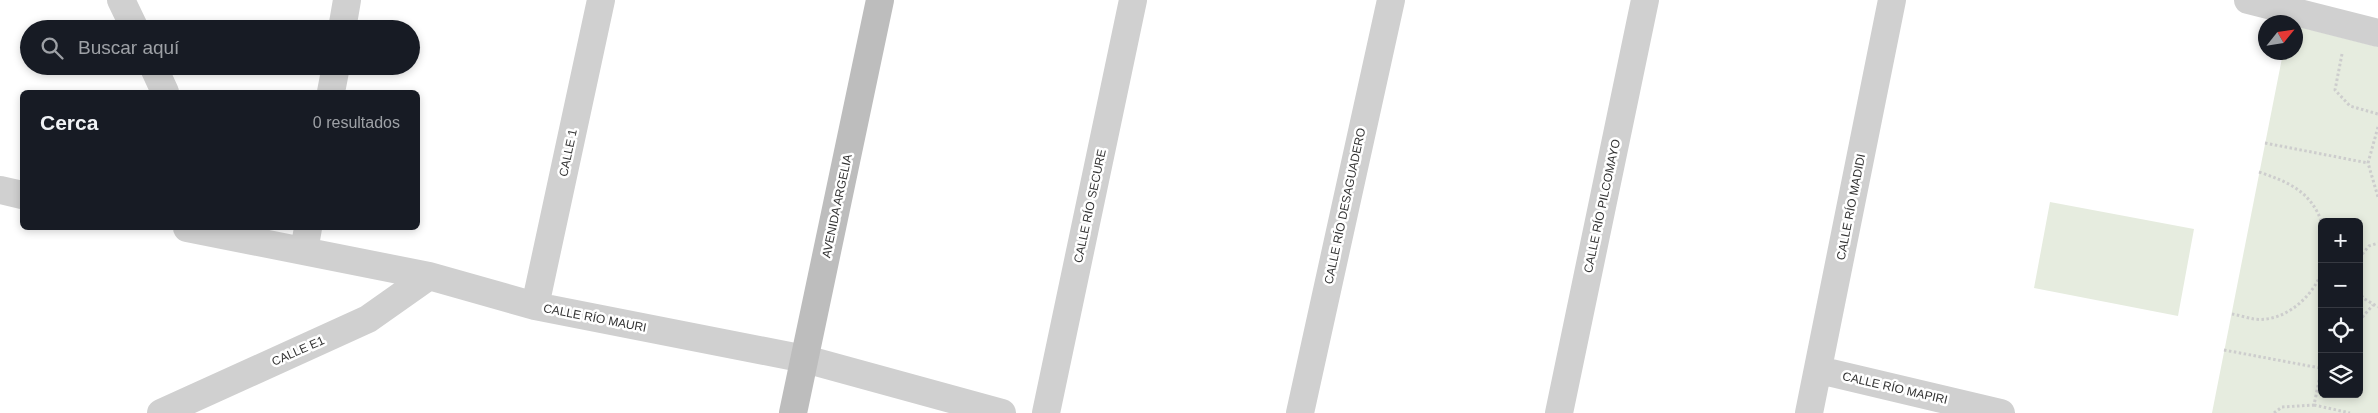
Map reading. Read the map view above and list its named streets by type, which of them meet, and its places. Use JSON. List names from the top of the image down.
{
  "streets": {
    "street": [
      "CALLE 1",
      "AVENIDA ARGELIA",
      "CALLE RÍO SECURE",
      "CALLE RÍO DESAGUADERO",
      "CALLE RÍO PILCOMAYO",
      "CALLE RÍO MADIDI",
      "CALLE RÍO MAURI",
      "CALLE E1",
      "CALLE RÍO MAPIRI"
    ]
  },
  "crossings": [
    ["CALLE 1", "CALLE RÍO MAURI"],
    ["AVENIDA ARGELIA", "CALLE RÍO MAURI"],
    ["CALLE RÍO MADIDI", "CALLE RÍO MAPIRI"],
    ["CALLE RÍO MAURI", "CALLE E1"]
  ],
  "north": "top right",
  "page": {
    "search": "Buscar aquí",
    "heading": ["Cerca", "0 resultados"],
    "map_buttons": ["+", "−"]
  }
}
